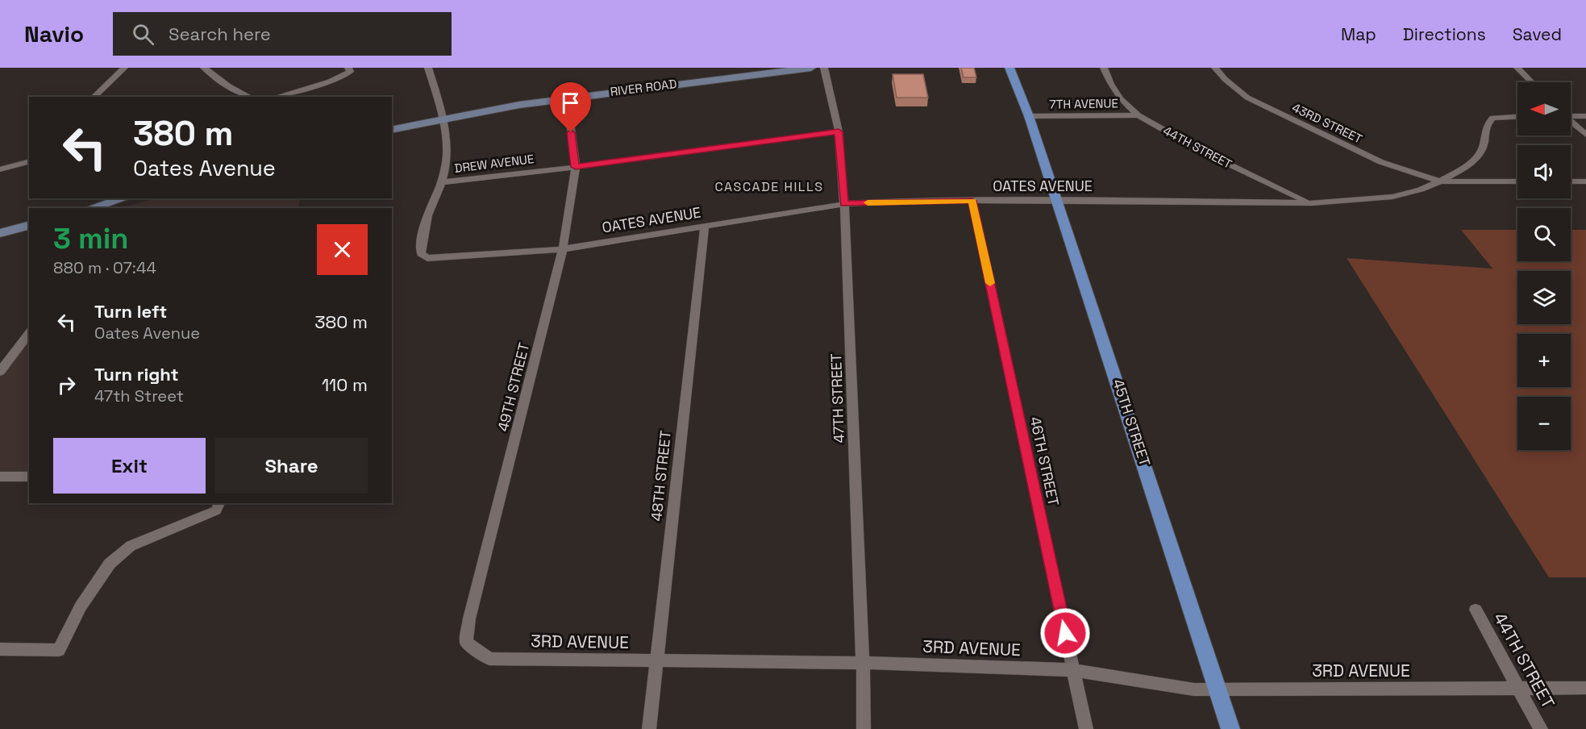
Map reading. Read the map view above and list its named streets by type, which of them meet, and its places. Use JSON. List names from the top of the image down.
{
  "streets": {
    "main road": ["RIVER ROAD", "45TH STREET"],
    "street": [
      "7TH AVENUE",
      "43RD STREET",
      "44TH STREET",
      "DREW AVENUE",
      "OATES AVENUE",
      "49TH STREET",
      "47TH STREET",
      "46TH STREET",
      "48TH STREET",
      "3RD AVENUE"
    ]
  },
  "crossings": [
    ["RIVER ROAD", "49TH STREET"],
    ["7TH AVENUE", "44TH STREET"],
    ["7TH AVENUE", "45TH STREET"],
    ["43RD STREET", "OATES AVENUE"],
    ["44TH STREET", "OATES AVENUE"],
    ["44TH STREET", "3RD AVENUE"],
    ["DREW AVENUE", "OATES AVENUE"],
    ["DREW AVENUE", "49TH STREET"],
    ["DREW AVENUE", "47TH STREET"],
    ["OATES AVENUE", "49TH STREET"],
    ["OATES AVENUE", "47TH STREET"],
    ["OATES AVENUE", "45TH STREET"],
    ["OATES AVENUE", "46TH STREET"],
    ["OATES AVENUE", "48TH STREET"],
    ["49TH STREET", "3RD AVENUE"],
    ["47TH STREET", "3RD AVENUE"],
    ["45TH STREET", "3RD AVENUE"],
    ["46TH STREET", "3RD AVENUE"],
    ["48TH STREET", "3RD AVENUE"]
  ],
  "districts": ["CASCADE HILLS"],
  "north": "left",
  "page": {
    "header": "Navio",
    "search": "Search here",
    "nav": ["Map", "Directions", "Saved"],
    "map_buttons": ["+", "−"],
    "turn": ["380 m", "Oates Avenue"],
    "heading": ["3 min", "880 m · 07:44"],
    "list": [
      {
        "name": "Turn left",
        "note": "Oates Avenue",
        "value": "380 m"
      },
      {
        "name": "Turn right",
        "note": "47th Street",
        "value": "110 m"
      }
    ],
    "buttons": ["Exit", "Share"]
  }
}
